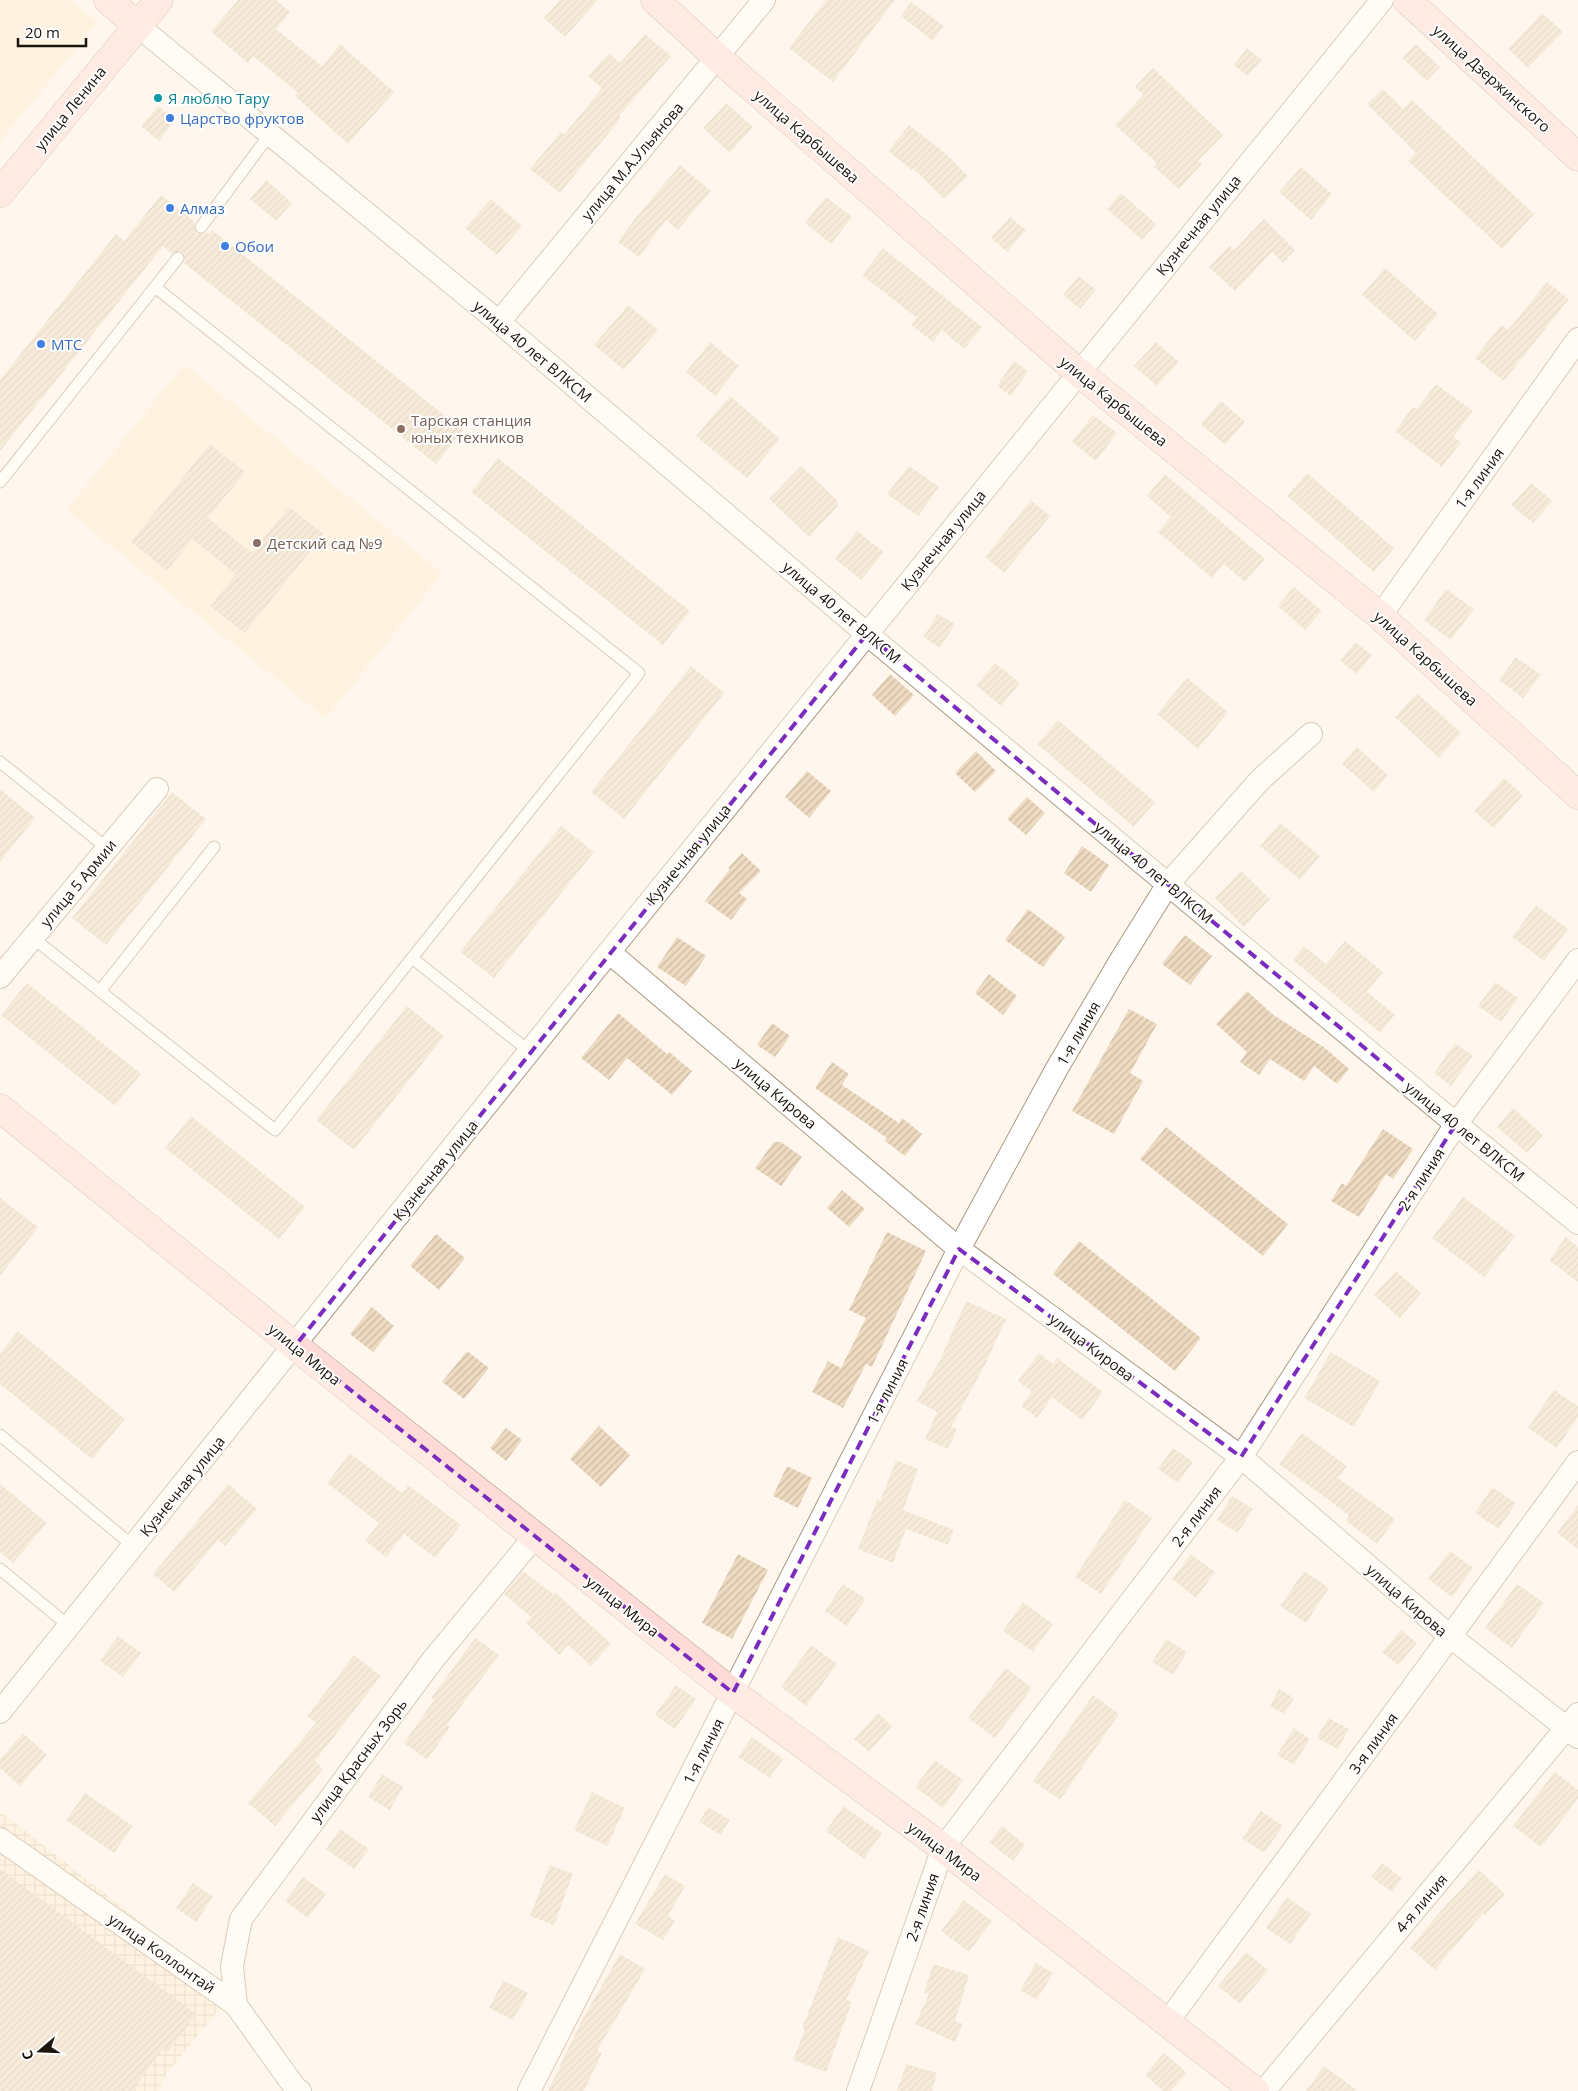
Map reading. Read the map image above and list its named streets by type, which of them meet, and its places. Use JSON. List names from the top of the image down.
{
  "streets": {
    "main road": [
      "улица Дзержинского",
      "улица Ленина",
      "улица Карбышева",
      "улица 40 лет ВЛКСМ",
      "улица Мира"
    ],
    "street": [
      "улица М.А.Ульянова",
      "Кузнечная улица",
      "1-я линия",
      "улица 5 Армии",
      "улица Кирова",
      "2-я линия",
      "3-я линия",
      "улица Красных Зорь",
      "4-я линия",
      "улица Коллонтай"
    ]
  },
  "crossings": [
    ["улица Ленина", "улица 40 лет ВЛКСМ"],
    ["улица Карбышева", "улица М.А.Ульянова"],
    ["улица Карбышева", "Кузнечная улица"],
    ["улица Карбышева", "1-я линия"],
    ["улица М.А.Ульянова", "улица 40 лет ВЛКСМ"],
    ["Кузнечная улица", "улица 40 лет ВЛКСМ"],
    ["Кузнечная улица", "улица Кирова"],
    ["Кузнечная улица", "улица Мира"],
    ["улица 40 лет ВЛКСМ", "1-я линия"],
    ["улица 40 лет ВЛКСМ", "2-я линия"],
    ["1-я линия", "улица Кирова"],
    ["1-я линия", "улица Мира"],
    ["улица Кирова", "2-я линия"],
    ["улица Кирова", "3-я линия"],
    ["улица Кирова", "4-я линия"],
    ["2-я линия", "улица Мира"],
    ["улица Мира", "3-я линия"],
    ["улица Мира", "улица Красных Зорь"],
    ["улица Красных Зорь", "улица Коллонтай"]
  ],
  "places": [
    "Я люблю Тару",
    "Царство фруктов",
    "Алмаз",
    "Обои",
    "МТС",
    "Тарская станция юных техников",
    "Детский сад №9"
  ],
  "scale_bar": "20 m",
  "north": "left"
}
